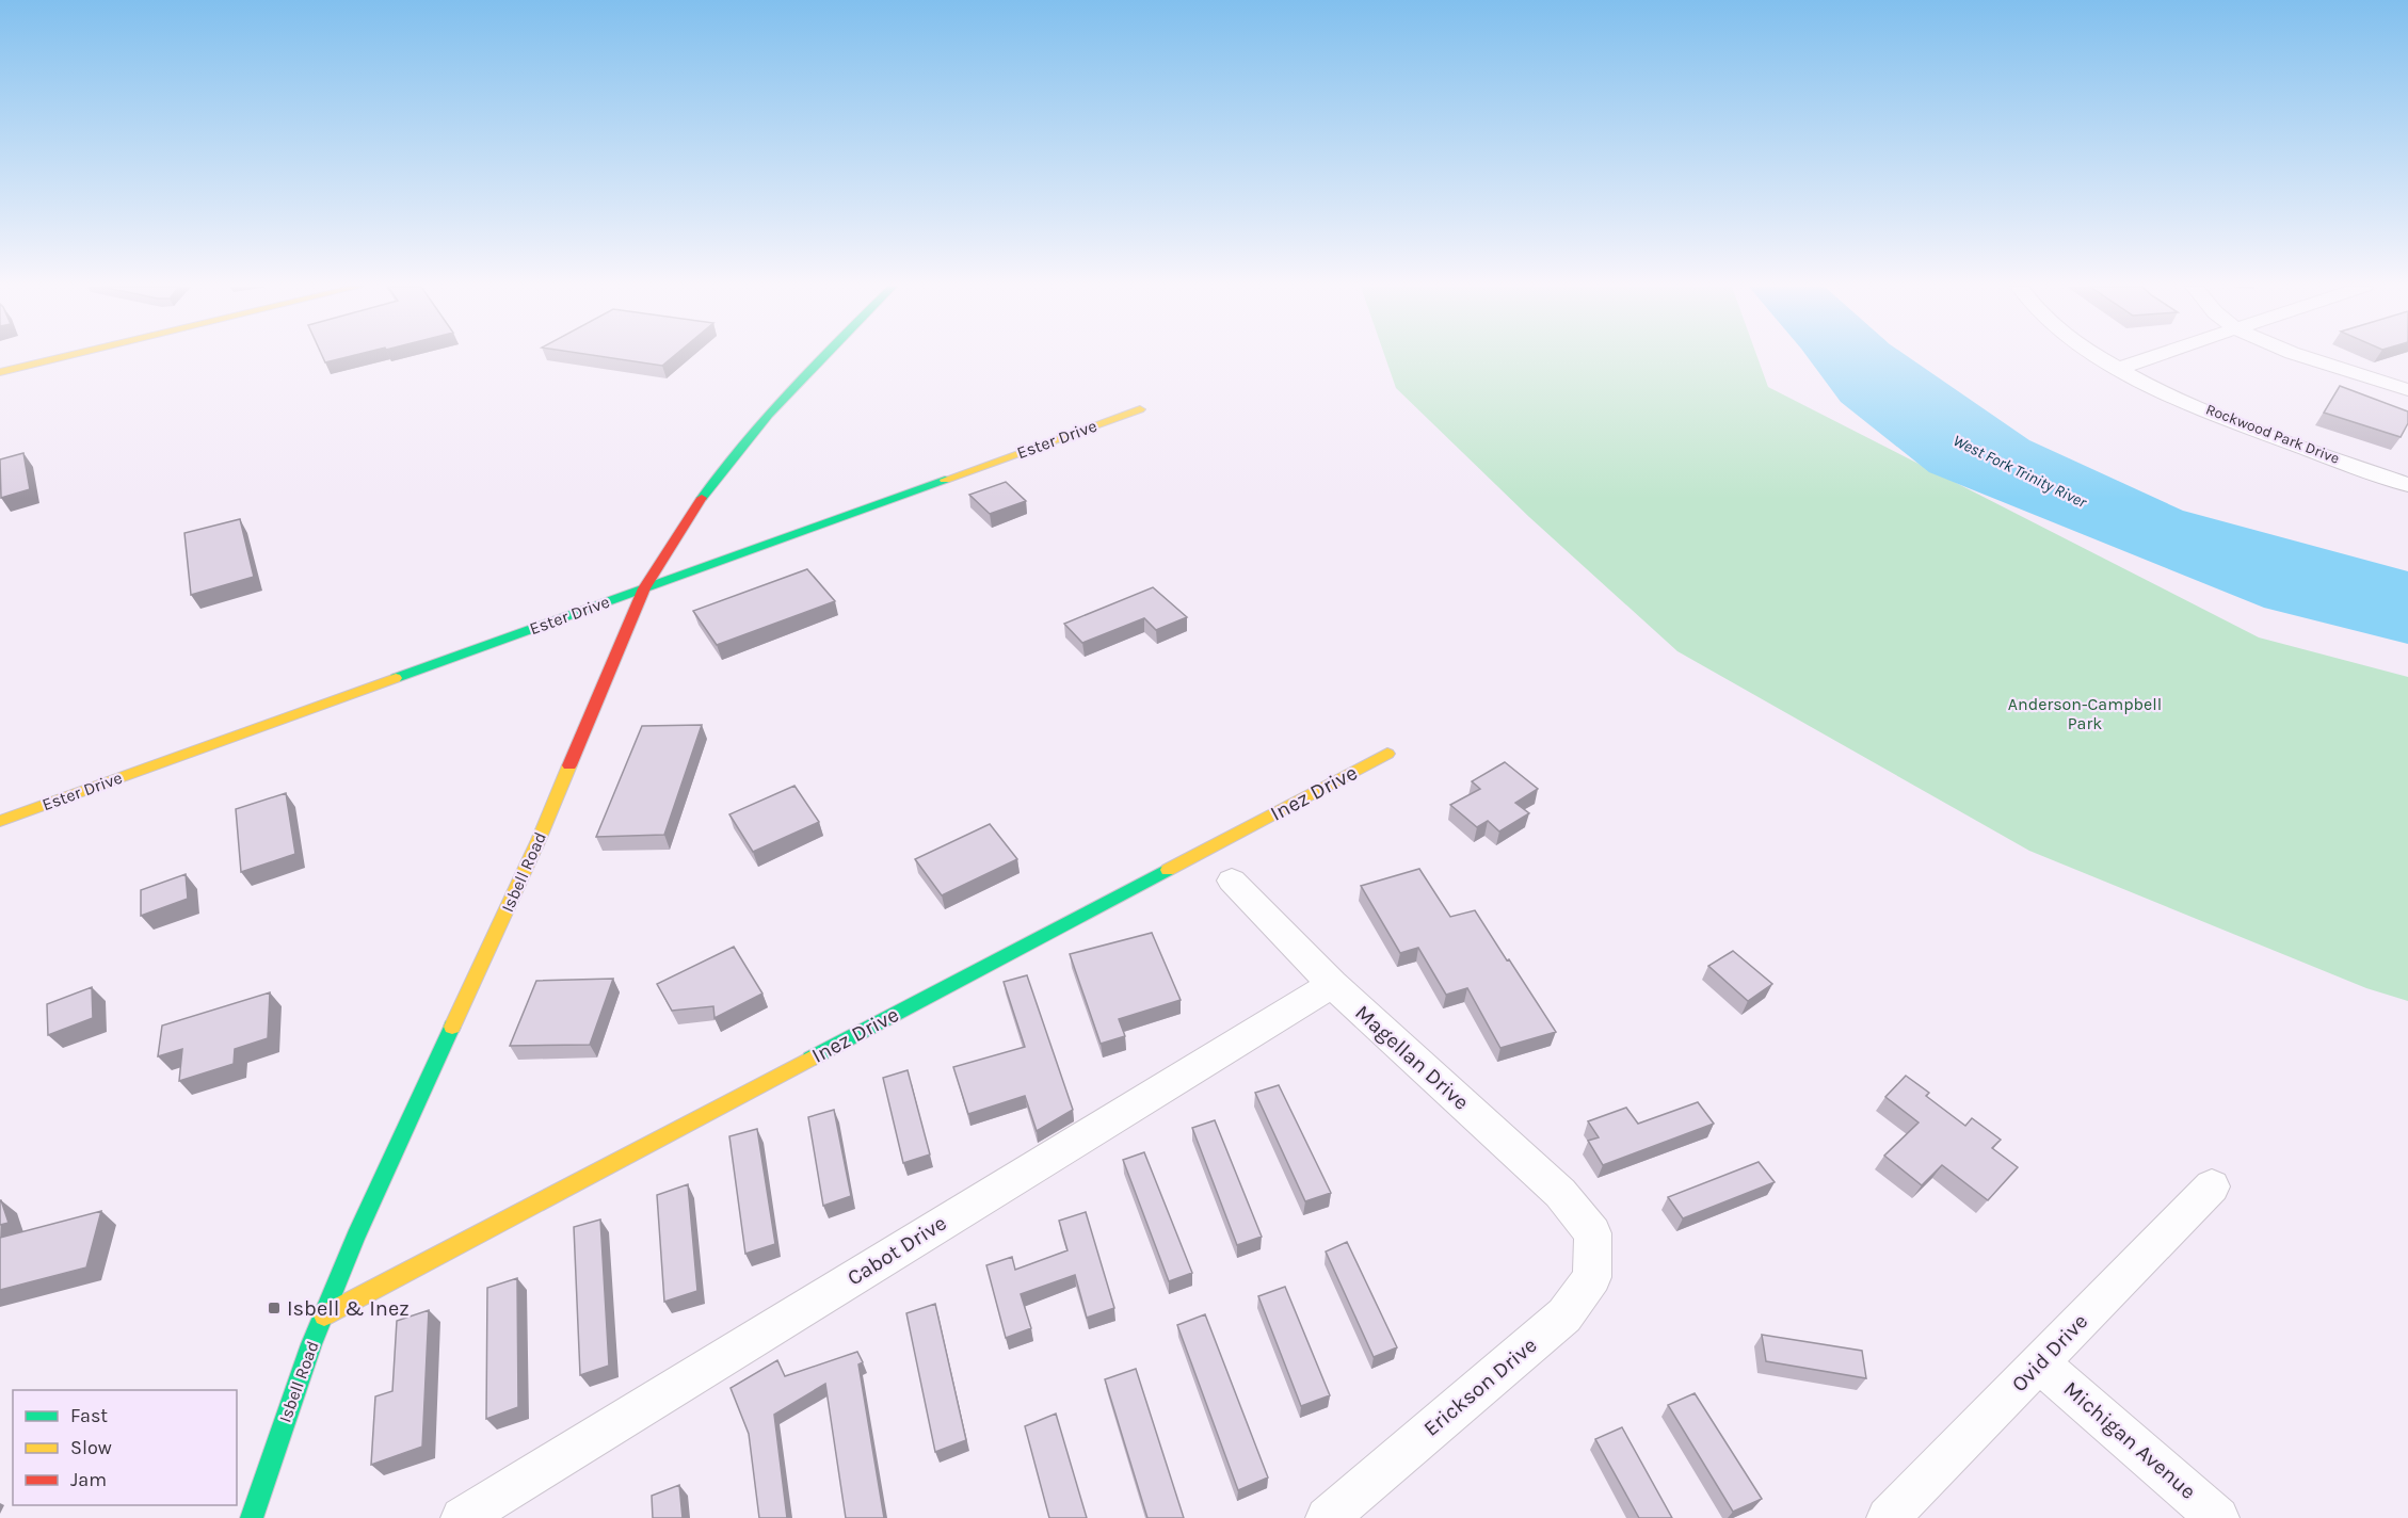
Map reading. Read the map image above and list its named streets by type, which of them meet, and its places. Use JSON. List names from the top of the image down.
{
  "streets": {
    "street": [
      "Rockwood Park Drive",
      "Ester Drive",
      "Inez Drive",
      "Isbell Road",
      "Magellan Drive",
      "Cabot Drive",
      "Ovid Drive",
      "Erickson Drive",
      "Michigan Avenue"
    ]
  },
  "crossings": [
    ["Ester Drive", "Isbell Road"],
    ["Inez Drive", "Isbell Road"],
    ["Magellan Drive", "Cabot Drive"],
    ["Magellan Drive", "Erickson Drive"],
    ["Ovid Drive", "Michigan Avenue"]
  ],
  "water": ["West Fork Trinity River"],
  "parks": ["Anderson-Campbell Park"],
  "places": {
    "transit": ["Isbell & Inez"]
  },
  "legend": ["Fast", "Slow", "Jam"]
}
